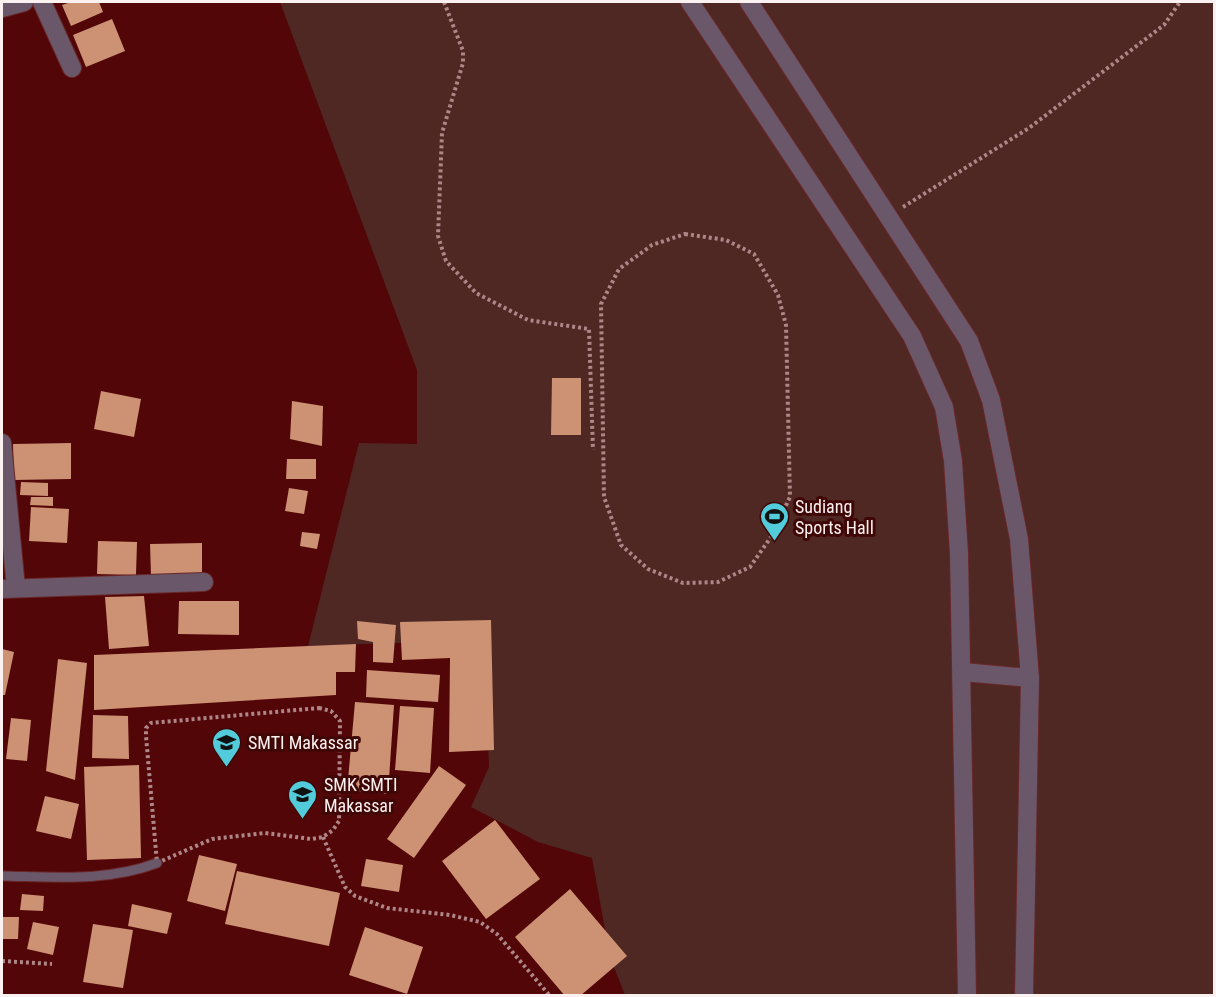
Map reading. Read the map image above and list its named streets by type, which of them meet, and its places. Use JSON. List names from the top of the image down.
{
  "places": {
    "sports": ["Sudiang Sports Hall"],
    "school or university": ["SMTI Makassar", "SMK SMTI Makassar"]
  }
}
